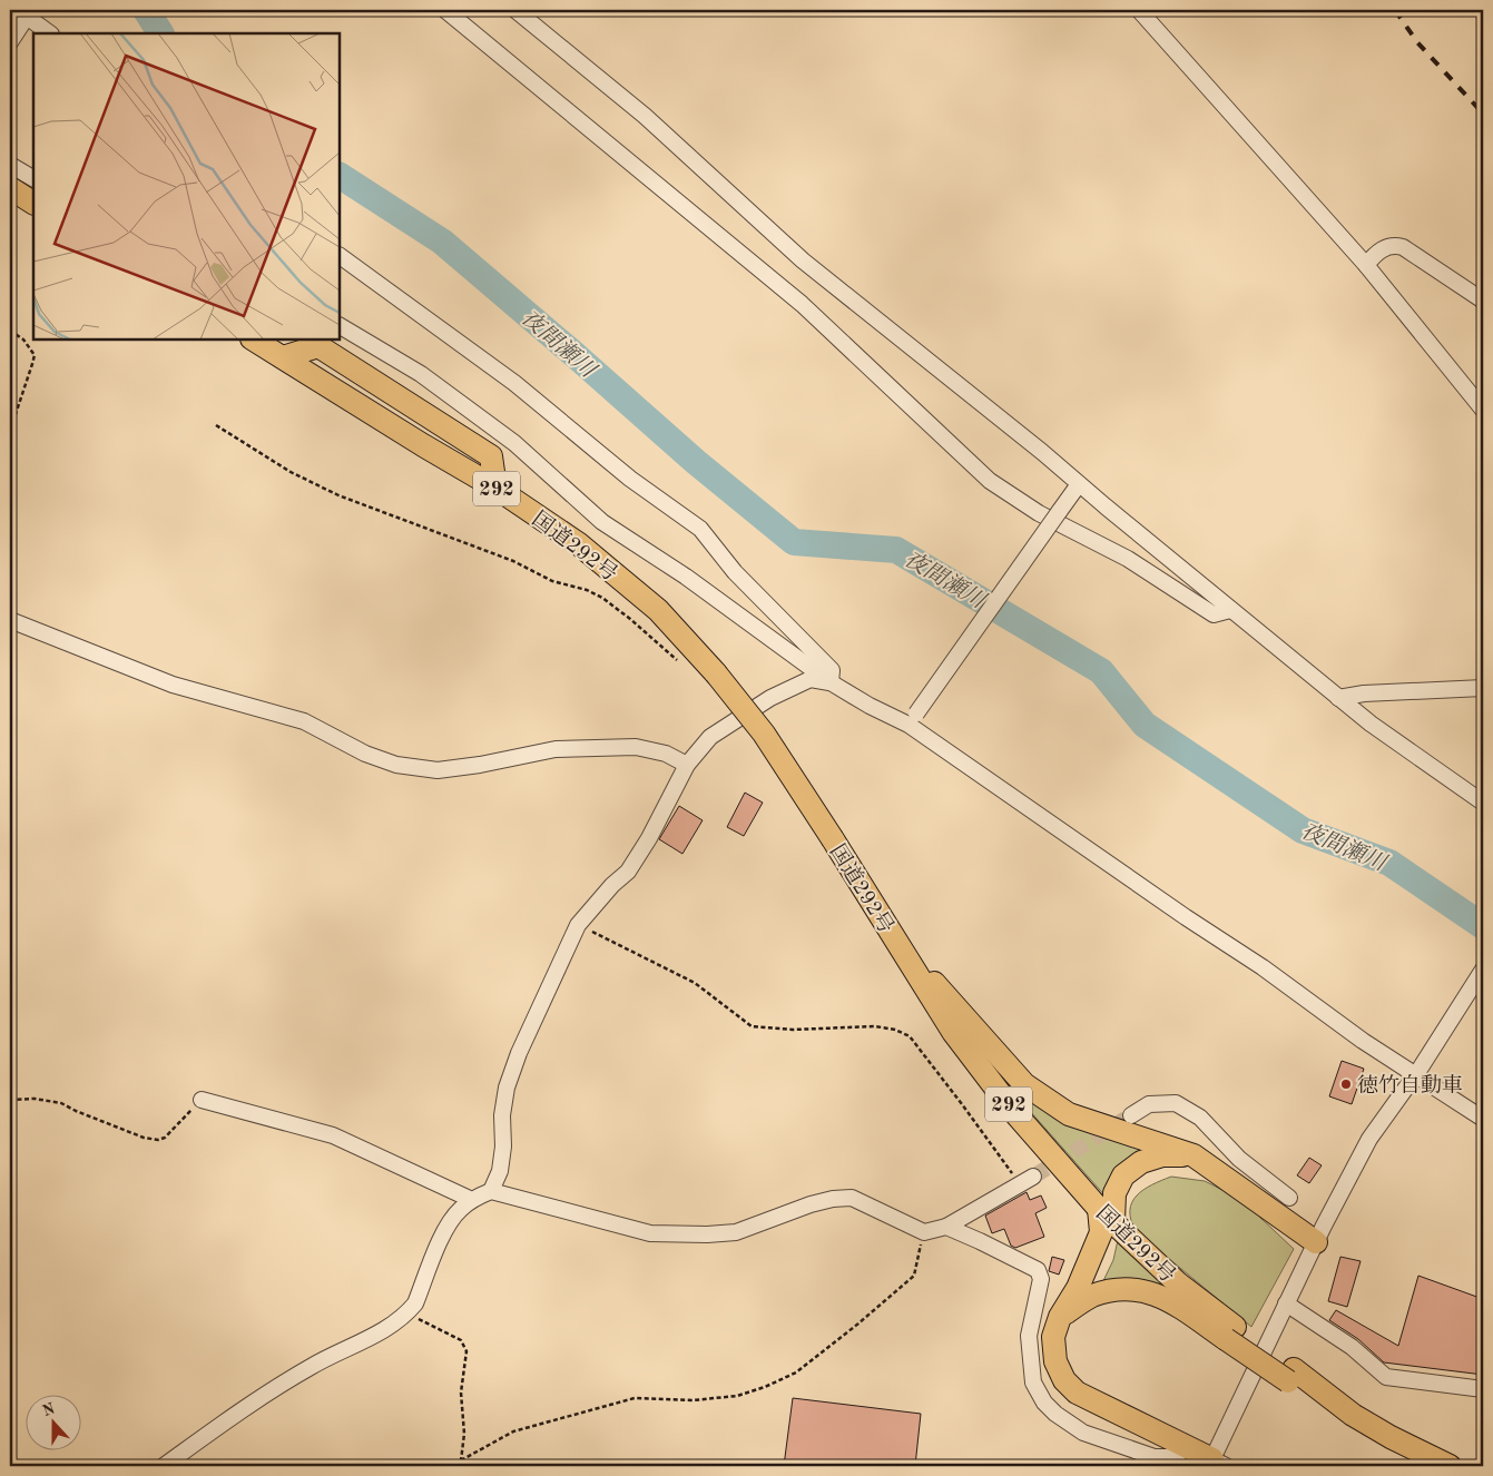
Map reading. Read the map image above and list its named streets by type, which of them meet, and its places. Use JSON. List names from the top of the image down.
{
  "streets": {
    "highway": ["292", "国道292号"]
  },
  "water": ["夜間瀬川"],
  "places": ["徳竹自動車"],
  "north": "top"
}
